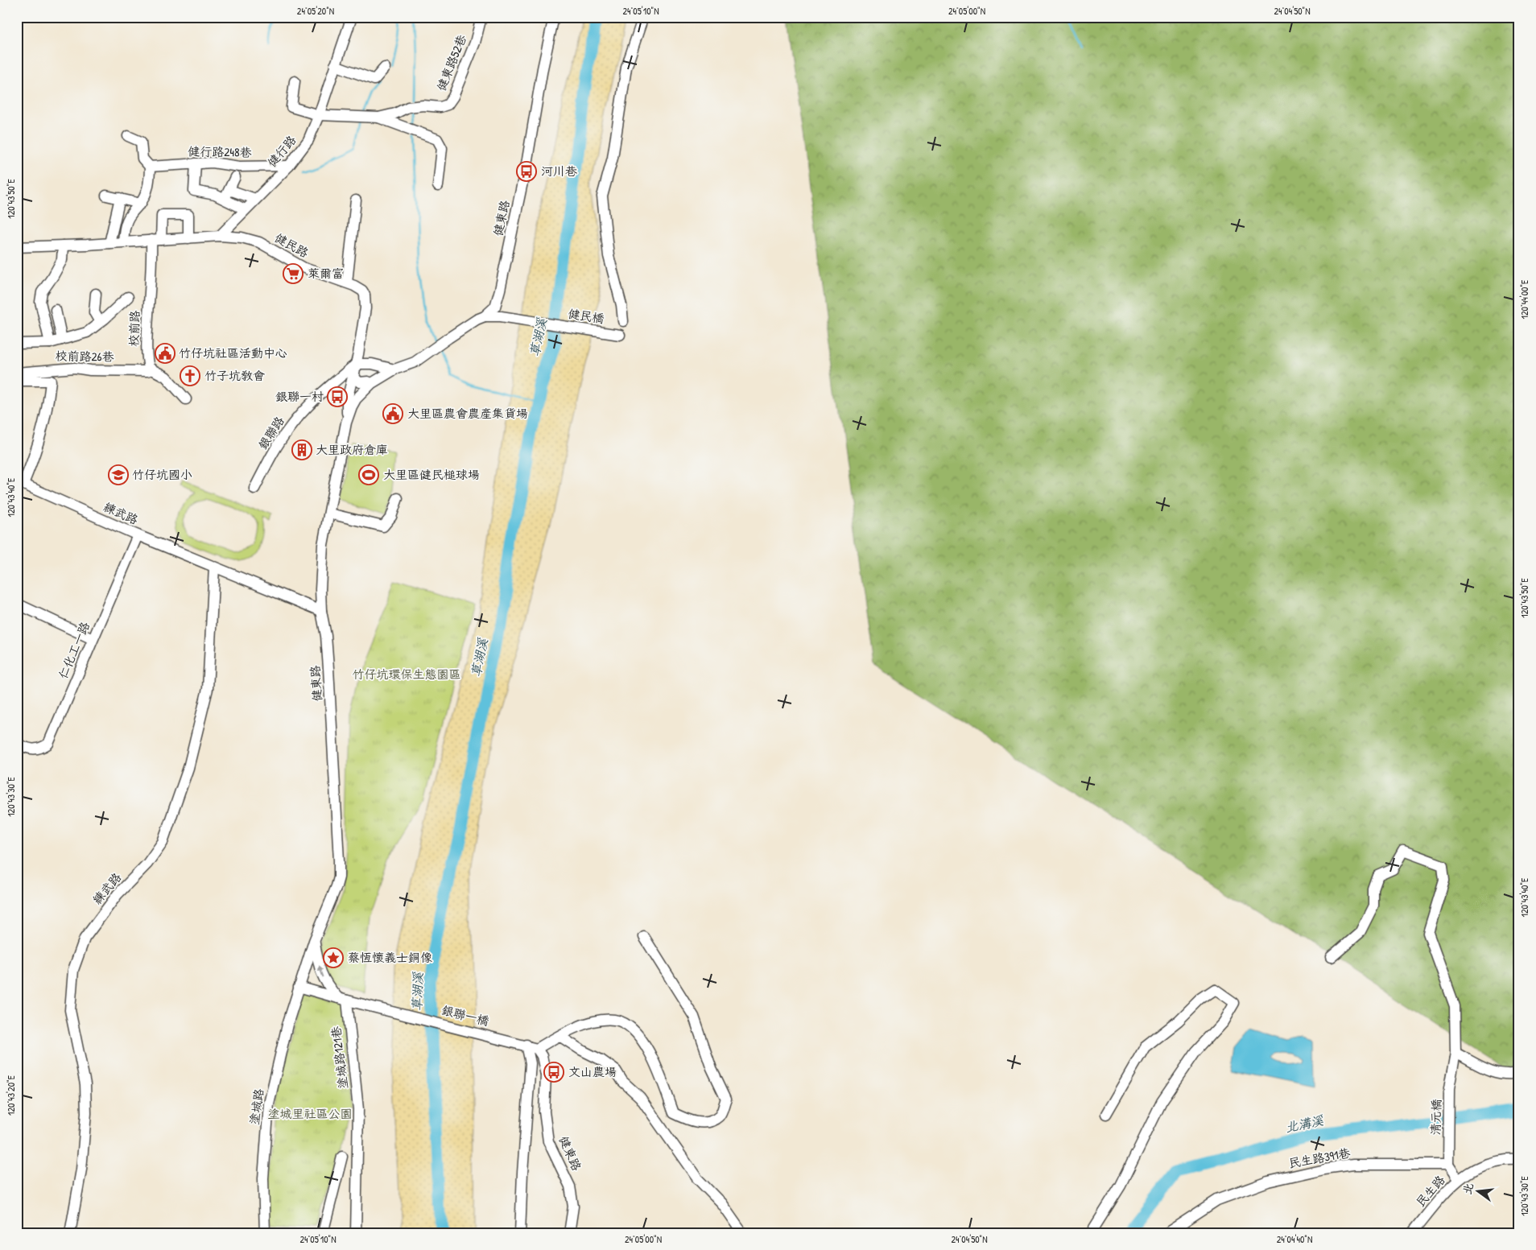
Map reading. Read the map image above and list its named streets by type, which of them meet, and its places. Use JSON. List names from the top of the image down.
{
  "streets": {
    "street": [
      "健東路52巷",
      "健行路",
      "健行路248巷",
      "健東路",
      "健民路",
      "健民橋",
      "校前路",
      "校前路26巷",
      "銀聯路",
      "練武路",
      "仁化工一路",
      "銀聯一橋",
      "塗城路121巷",
      "塗城路",
      "清元橋",
      "民生路391巷",
      "民生路"
    ]
  },
  "crossings": [
    ["健行路", "健行路248巷"],
    ["健行路", "健民路"],
    ["健東路", "健民路"],
    ["健東路", "健民橋"],
    ["健東路", "銀聯路"],
    ["健東路", "練武路"],
    ["健東路", "塗城路"],
    ["健民路", "校前路"],
    ["校前路", "校前路26巷"],
    ["練武路", "仁化工一路"],
    ["銀聯一橋", "塗城路121巷"],
    ["清元橋", "民生路391巷"]
  ],
  "water": ["草湖溪", "北溝溪"],
  "parks": ["竹仔坑環保生態園區", "塗城里社區公園"],
  "places": {
    "bus stop": ["河川巷", "銀聯一村", "文山農場"],
    "supermarket": ["萊爾富"],
    "public building": ["竹仔坑社區活動中心", "大里區農會農產集貨場"],
    "church": ["竹子坑教會"],
    "building": ["大里政府倉庫"],
    "school or university": ["竹仔坑國小"],
    "sports": ["大里區健民槌球場"],
    "place": ["蔡恆懷義士銅像"]
  },
  "north": "left",
  "coordinates": [
    "24°05'20\"N",
    "24°05'10\"N",
    "24°05'00\"N",
    "24°04'50\"N",
    "120°43'50\"E",
    "120°44'00\"E",
    "120°43'40\"E",
    "120°43'30\"E",
    "120°43'20\"E",
    "24°04'40\"N"
  ]
}
